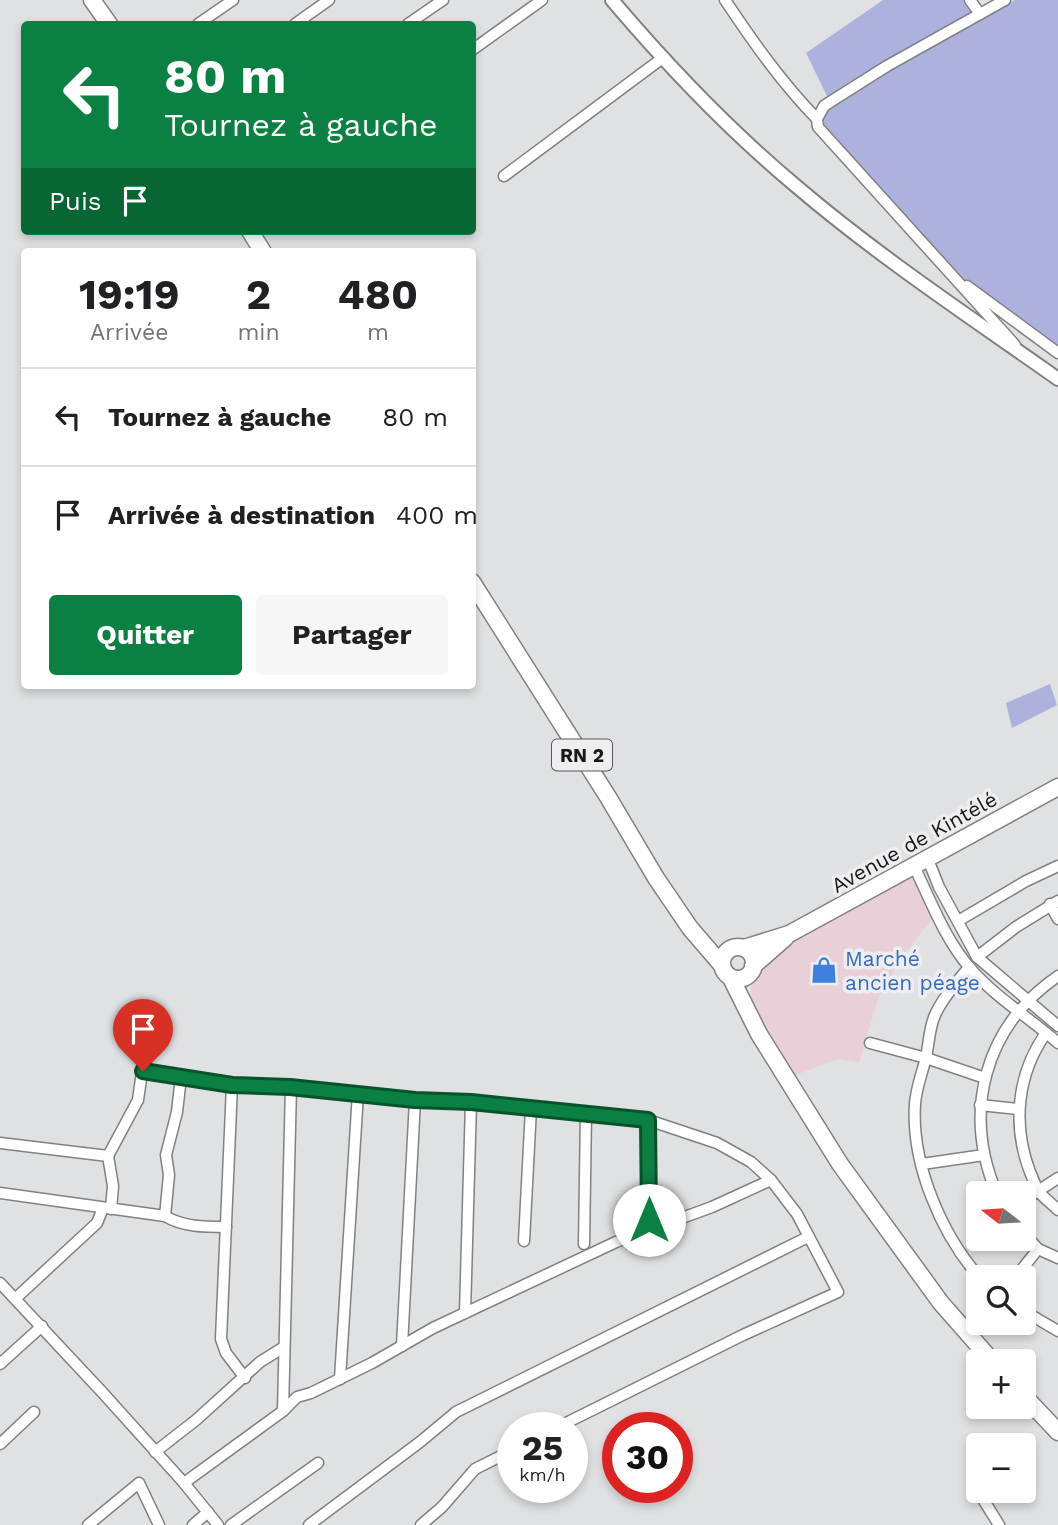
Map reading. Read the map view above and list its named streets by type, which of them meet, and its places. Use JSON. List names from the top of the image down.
{
  "streets": {
    "main road": ["RN 2", "Avenue de Kintélé"]
  },
  "crossings": [
    ["RN 2", "Avenue de Kintélé"]
  ],
  "places": {
    "shop": ["Marché ancien péage"]
  },
  "north": "left",
  "page": {
    "turn": ["80 m", "Tournez à gauche"],
    "then": "Puis",
    "eta": [
      "19:19",
      "Arrivée",
      "2",
      "min",
      "480",
      "m"
    ],
    "list": [
      {
        "name": "Tournez à gauche",
        "value": "80 m"
      },
      {
        "name": "Arrivée à destination",
        "value": "400 m"
      }
    ],
    "buttons": ["Quitter", "Partager"],
    "map_buttons": ["+", "−"],
    "speed": "25 km/h",
    "limit": "30"
  }
}
